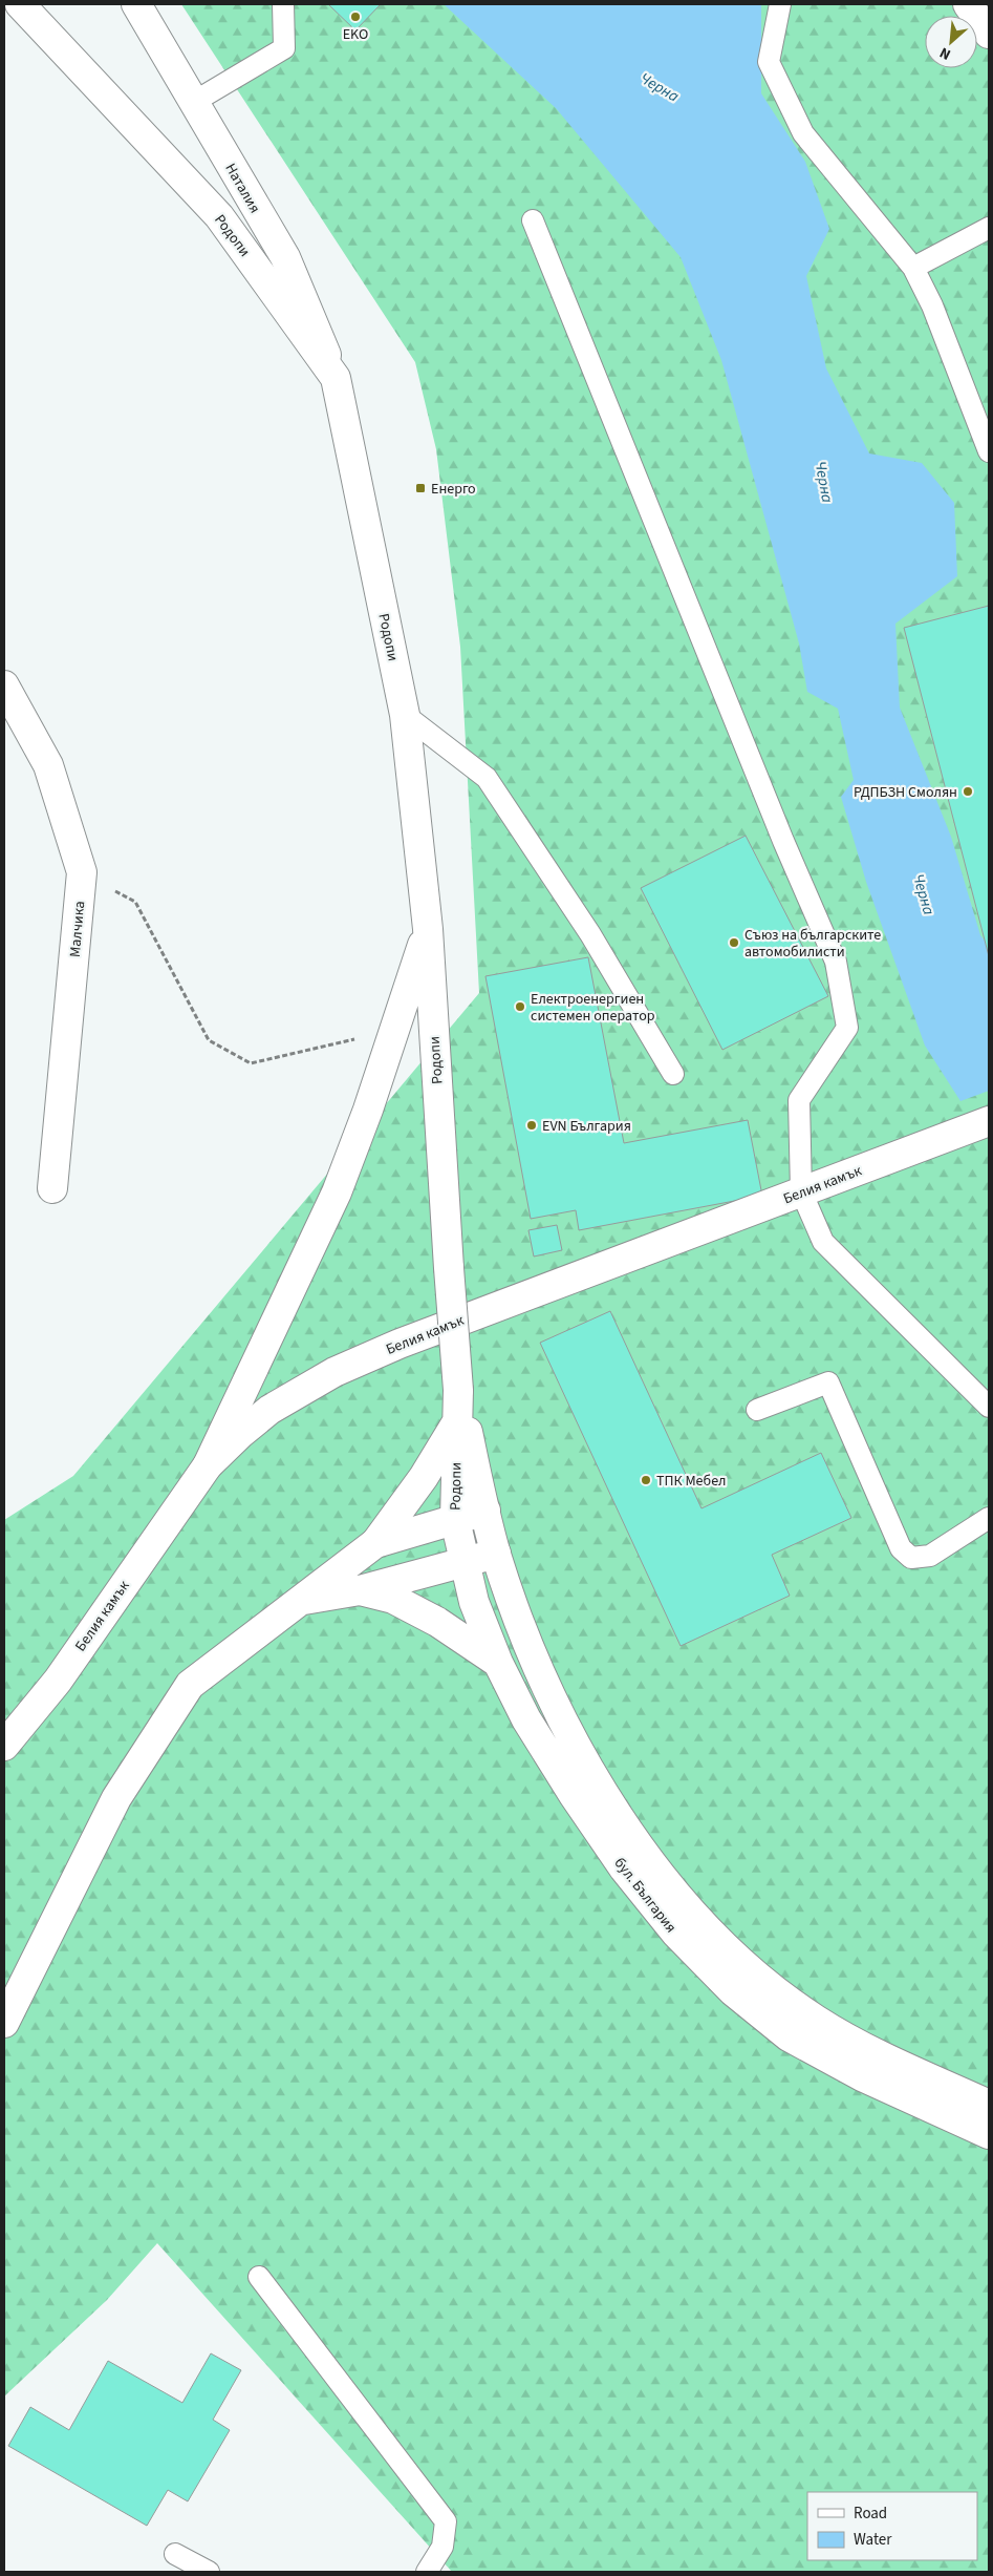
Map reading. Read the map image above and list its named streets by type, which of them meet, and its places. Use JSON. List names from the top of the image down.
{
  "streets": {
    "street": [
      "Наталия",
      "Родопи",
      "Малчика",
      "Белия камък",
      "бул. България"
    ]
  },
  "crossings": [
    ["Наталия", "Родопи"],
    ["Родопи", "бул. България"]
  ],
  "water": ["Черна"],
  "places": {
    "other": [
      "EKO",
      "РДПБЗН Смолян",
      "Съюз на българските автомобилисти",
      "Електроенергиен системен оператор",
      "EVN България",
      "ТПК Мебел"
    ],
    "transit": ["Енерго"]
  },
  "legend": ["Road", "Water"],
  "north": "bottom left"
}
